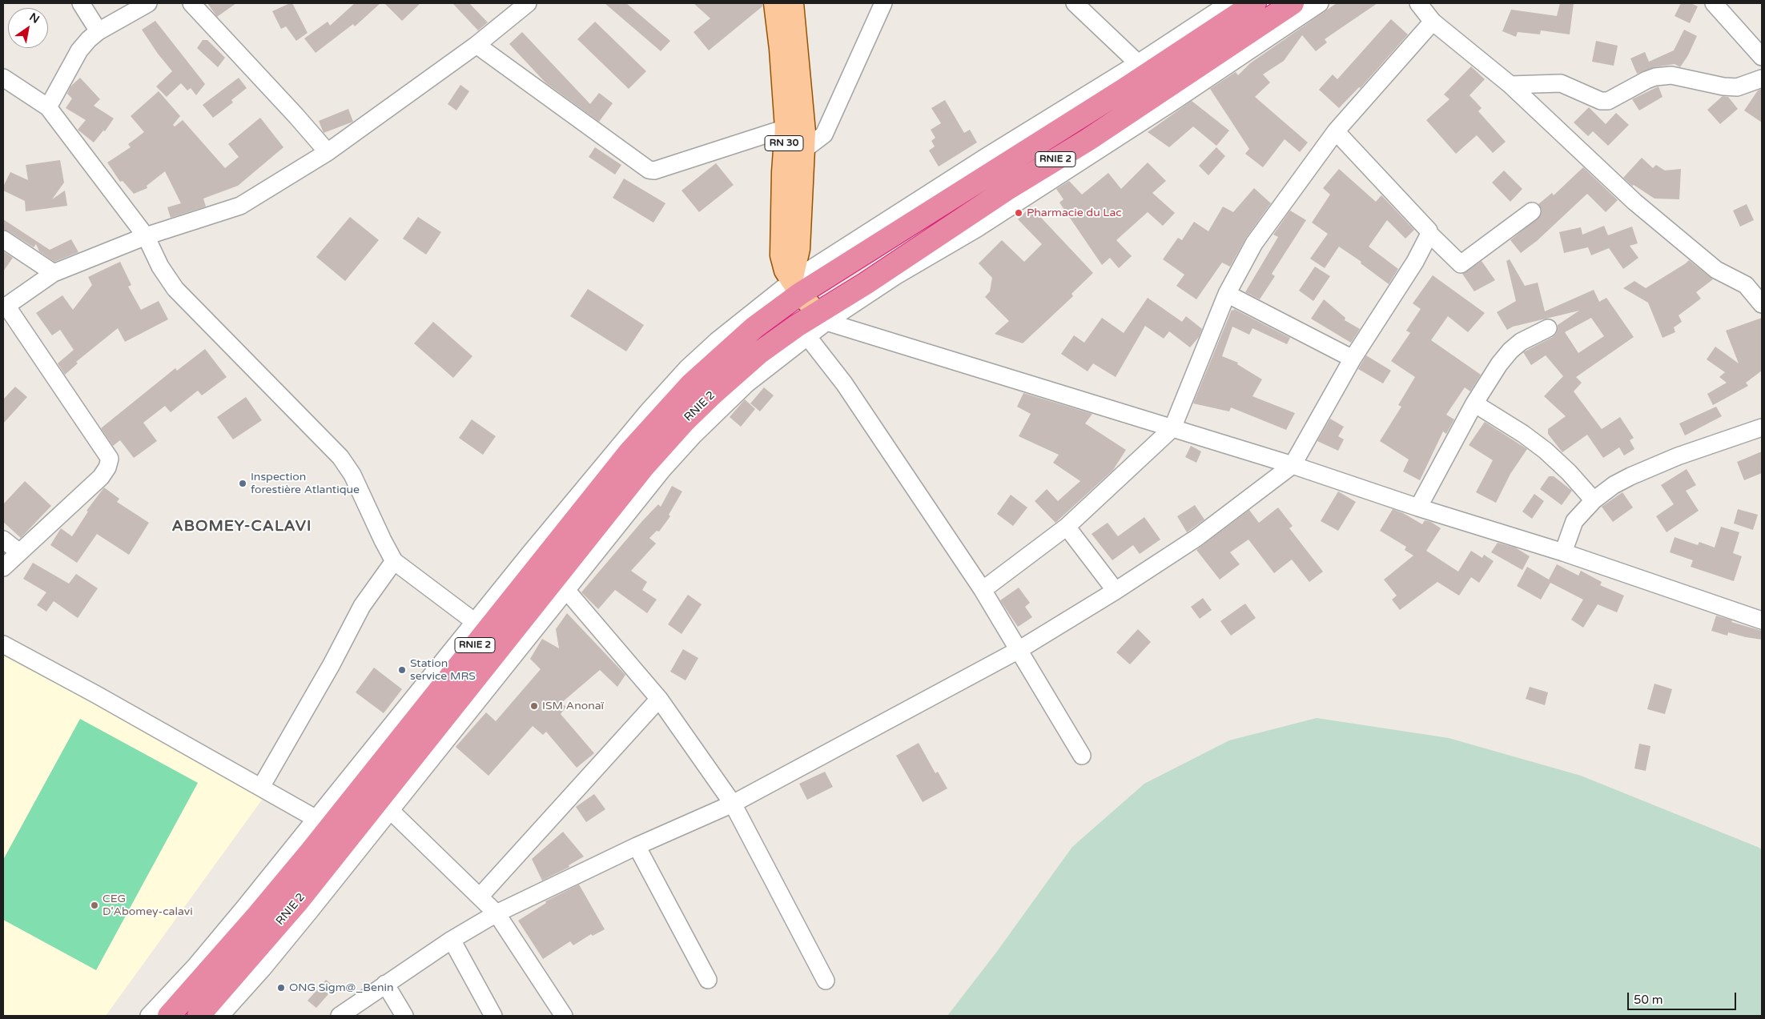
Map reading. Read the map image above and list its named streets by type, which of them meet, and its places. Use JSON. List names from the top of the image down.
{
  "streets": {
    "highway": ["RNIE 2"],
    "main road": ["RN 30"]
  },
  "crossings": [
    ["RN 30", "RNIE 2"]
  ],
  "districts": ["ABOMEY-CALAVI"],
  "places": [
    "Pharmacie du Lac",
    "Inspection forestière Atlantique",
    "Station service MRS",
    "ISM Anonaï",
    "CEG D'Abomey-calavi",
    "ONG Sigm@_Benin"
  ],
  "scale_bar": "50 m",
  "north": "top right"
}
